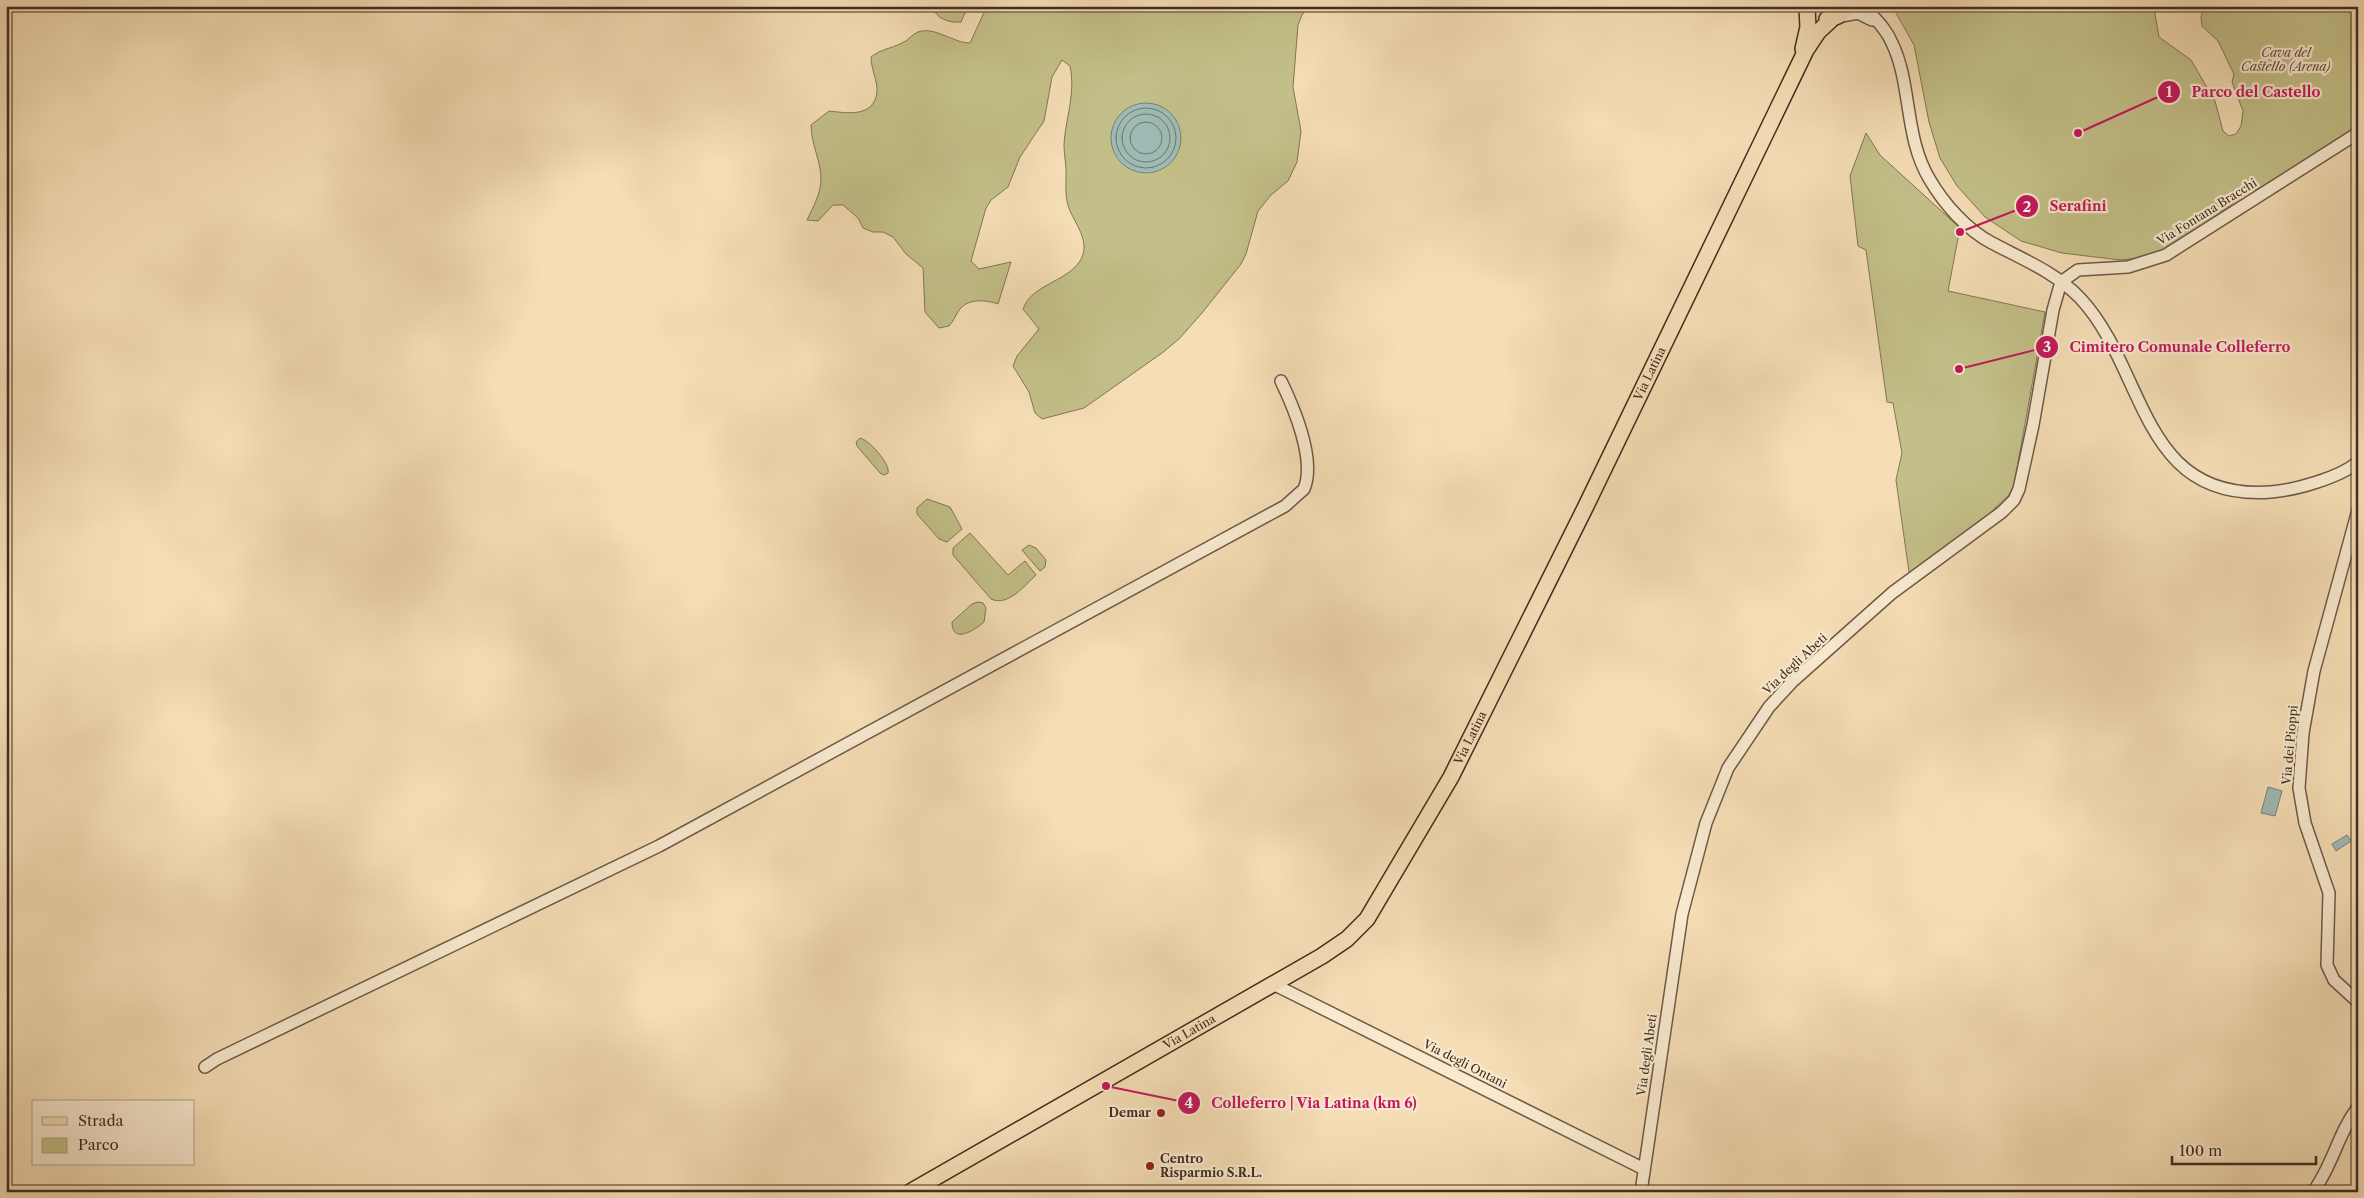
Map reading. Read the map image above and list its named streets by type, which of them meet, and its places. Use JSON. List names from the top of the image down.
{
  "streets": {
    "main road": ["Via Latina"],
    "street": [
      "Via Fontana Bracchi",
      "Via degli Abeti",
      "Via dei Pioppi",
      "Via degli Ontani"
    ]
  },
  "crossings": [
    ["Via Fontana Bracchi", "Via degli Abeti"],
    ["Via Latina", "Via degli Ontani"],
    ["Via degli Abeti", "Via degli Ontani"]
  ],
  "parks": ["Cava del Castello (Arena)"],
  "places": [
    "Parco del Castello",
    "Serafini",
    "Cimitero Comunale Colleferro",
    "Colleferro | Via Latina (km 6)",
    "Demar",
    "Centro Risparmio S.R.L."
  ],
  "legend": ["Strada", "Parco"],
  "scale_bar": "100 m"
}
